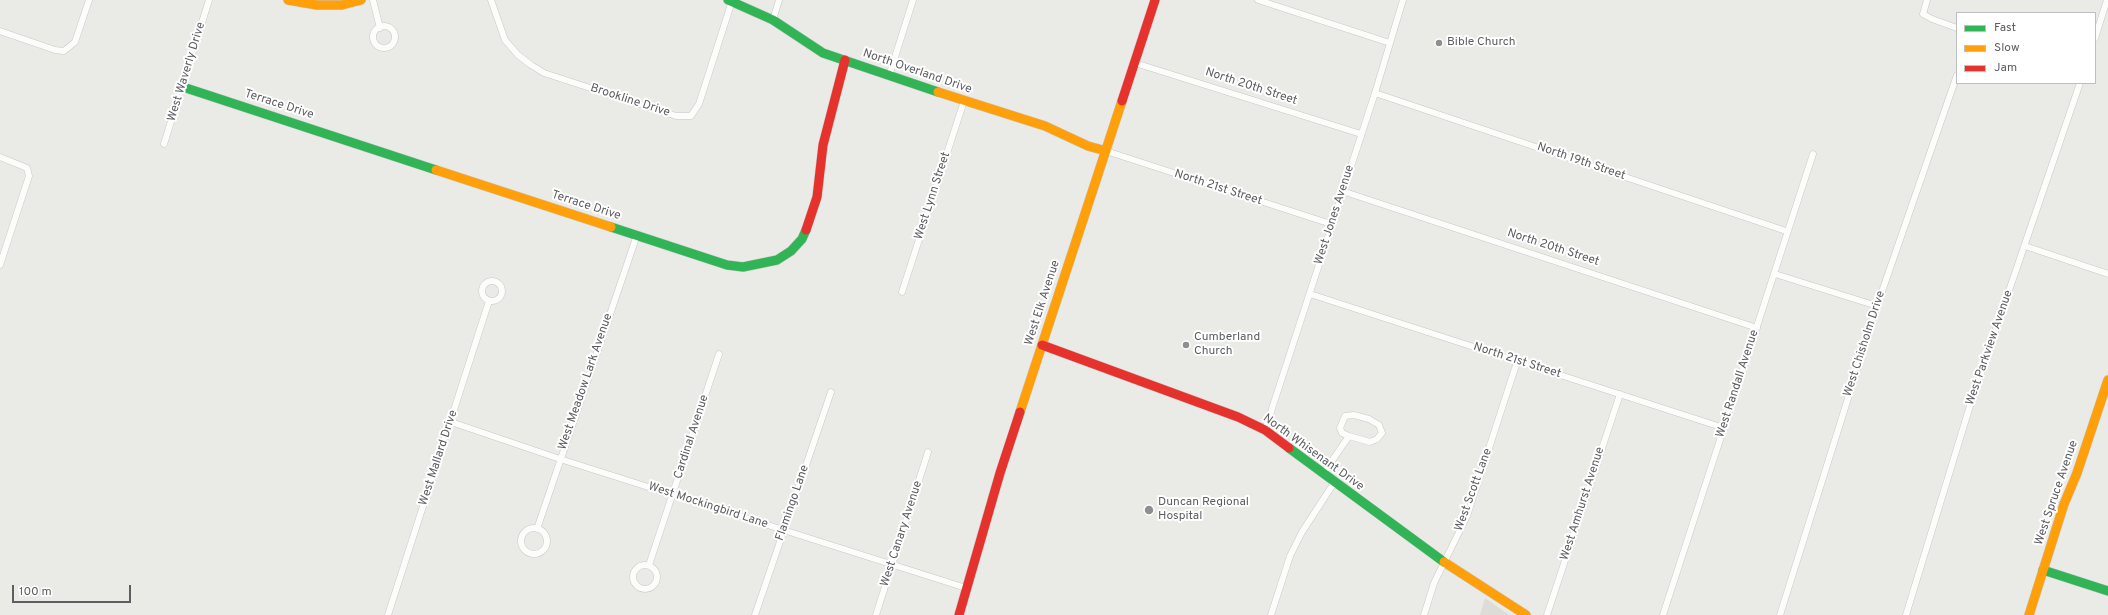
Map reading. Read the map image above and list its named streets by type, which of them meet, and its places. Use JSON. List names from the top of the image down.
{
  "streets": {
    "street": [
      "West Waverly Drive",
      "North Overland Drive",
      "North 20th Street",
      "Brookline Drive",
      "Terrace Drive",
      "North 19th Street",
      "North 21st Street",
      "West Lynn Street",
      "West Jones Avenue",
      "West Elk Avenue",
      "West Chisholm Drive",
      "West Parkview Avenue",
      "West Meadow Lark Avenue",
      "West Randall Avenue",
      "Cardinal Avenue",
      "North Whisenant Drive",
      "West Mallard Drive",
      "West Scott Lane",
      "West Spruce Avenue",
      "Flamingo Lane",
      "West Amhurst Avenue",
      "West Mockingbird Lane",
      "West Canary Avenue"
    ]
  },
  "crossings": [
    ["West Waverly Drive", "Terrace Drive"],
    ["North Overland Drive", "Brookline Drive"],
    ["North Overland Drive", "Terrace Drive"],
    ["North Overland Drive", "North 21st Street"],
    ["North Overland Drive", "West Lynn Street"],
    ["North Overland Drive", "West Elk Avenue"],
    ["North 20th Street", "West Jones Avenue"],
    ["North 20th Street", "West Elk Avenue"],
    ["North 20th Street", "West Randall Avenue"],
    ["Terrace Drive", "West Meadow Lark Avenue"],
    ["North 19th Street", "West Jones Avenue"],
    ["North 19th Street", "West Randall Avenue"],
    ["North 21st Street", "West Jones Avenue"],
    ["North 21st Street", "West Elk Avenue"],
    ["North 21st Street", "West Randall Avenue"],
    ["North 21st Street", "West Scott Lane"],
    ["North 21st Street", "West Amhurst Avenue"],
    ["West Jones Avenue", "North Whisenant Drive"],
    ["West Elk Avenue", "North Whisenant Drive"],
    ["West Elk Avenue", "West Mockingbird Lane"],
    ["West Meadow Lark Avenue", "West Mockingbird Lane"],
    ["Cardinal Avenue", "West Mockingbird Lane"],
    ["North Whisenant Drive", "West Scott Lane"],
    ["West Mallard Drive", "West Mockingbird Lane"],
    ["Flamingo Lane", "West Mockingbird Lane"],
    ["West Mockingbird Lane", "West Canary Avenue"]
  ],
  "places": ["Bible Church", "Cumberland Church", "Duncan Regional Hospital"],
  "legend": ["Fast", "Slow", "Jam"],
  "scale_bar": "100 m"
}
